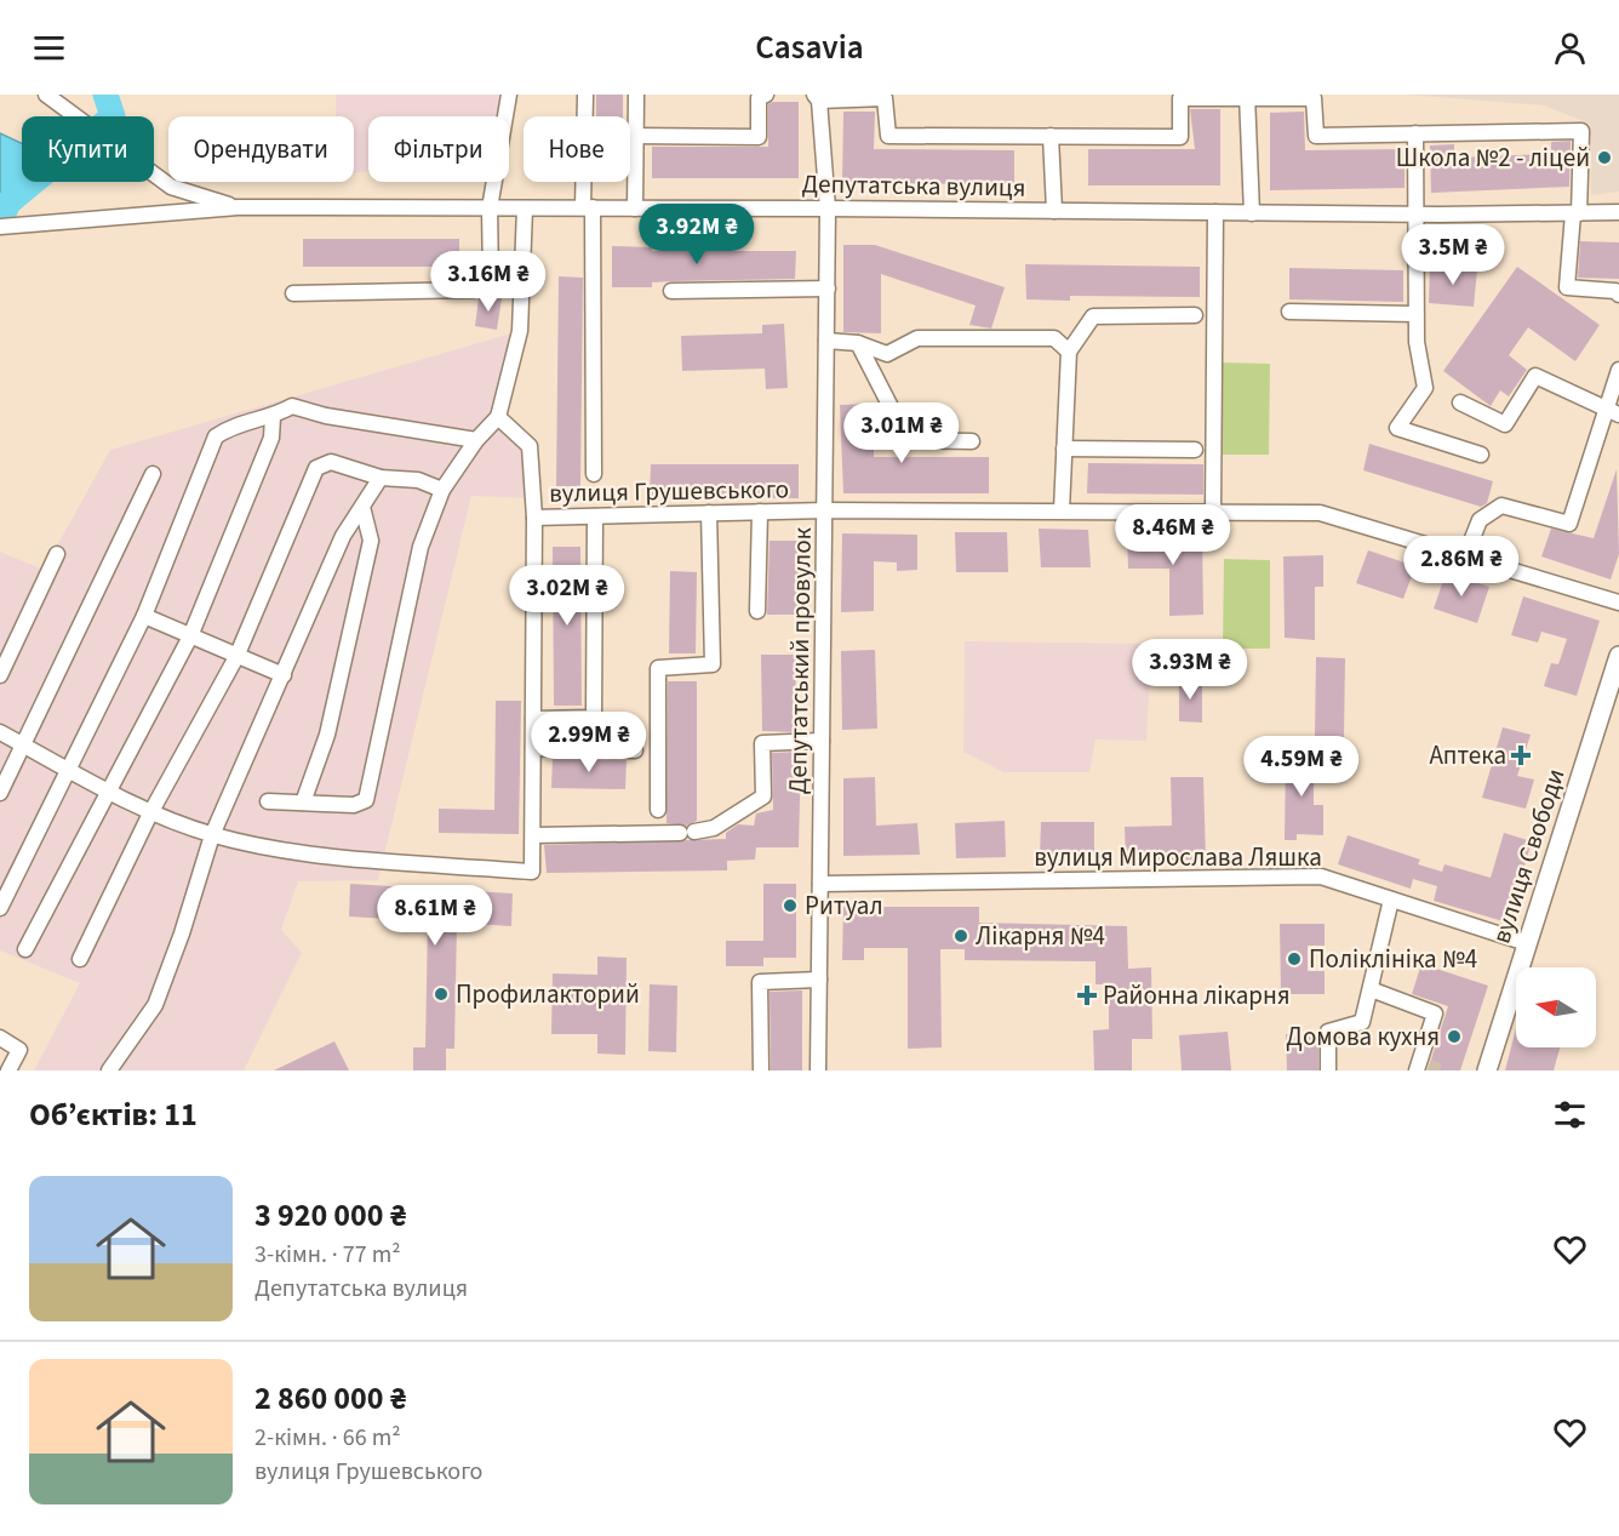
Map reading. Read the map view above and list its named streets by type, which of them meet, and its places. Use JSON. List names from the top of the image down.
{
  "streets": {
    "main road": ["вулиця Свободи"],
    "street": [
      "Депутатська вулиця",
      "вулиця Грушевського",
      "Депутатський провулок",
      "вулиця Мирослава Ляшка"
    ]
  },
  "crossings": [
    ["Депутатська вулиця", "Депутатський провулок"],
    ["вулиця Грушевського", "Депутатський провулок"],
    ["Депутатський провулок", "вулиця Мирослава Ляшка"],
    ["вулиця Свободи", "вулиця Мирослава Ляшка"]
  ],
  "places": {
    "other": [
      "Школа №2 - ліцей",
      "Ритуал",
      "Лікарня №4",
      "Поліклініка №4",
      "Профилакторий",
      "Домова кухня"
    ],
    "health": ["Аптека", "Районна лікарня"]
  },
  "north": "left",
  "page": {
    "header": "Casavia",
    "chip": [
      "Купити",
      "Орендувати",
      "Фільтри",
      "Нове"
    ],
    "price": [
      "3.92M ₴",
      "3.5M ₴",
      "3.16M ₴",
      "3.01M ₴",
      "8.46M ₴",
      "2.86M ₴",
      "3.02M ₴",
      "3.93M ₴",
      "2.99M ₴",
      "4.59M ₴",
      "8.61M ₴"
    ],
    "heading": "Об’єктів: 11",
    "list": [
      {
        "name": "3 920 000 ₴",
        "note": "3-кімн. · 77 m² · Депутатська вулиця"
      },
      {
        "name": "2 860 000 ₴",
        "note": "2-кімн. · 66 m² · вулиця Грушевського"
      }
    ]
  }
}
